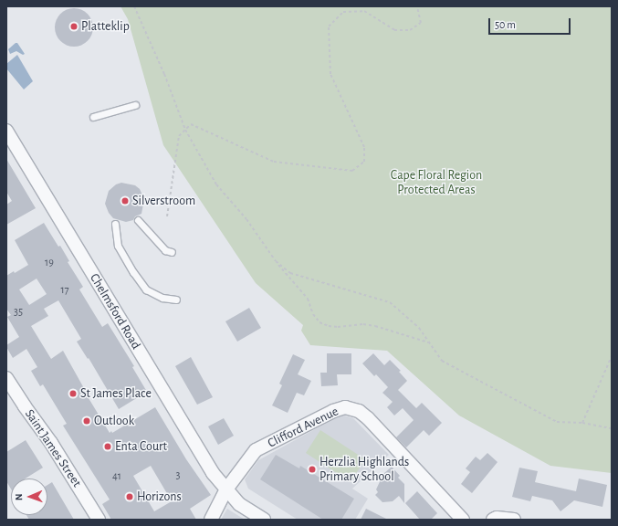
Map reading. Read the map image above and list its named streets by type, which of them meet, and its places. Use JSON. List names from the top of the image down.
{
  "streets": {
    "street": ["Chelmsford Road", "Clifford Avenue", "Saint James Street"]
  },
  "crossings": [
    ["Chelmsford Road", "Clifford Avenue"]
  ],
  "parks": ["Cape Floral Region Protected Areas"],
  "places": [
    "Platteklip",
    "Silverstroom",
    "St James Place",
    "Outlook",
    "Enta Court",
    "Herzlia Highlands Primary School",
    "Horizons"
  ],
  "house_numbers": [
    "19",
    "17",
    "35",
    "3",
    "41"
  ],
  "scale_bar": "50 m",
  "north": "left"
}
